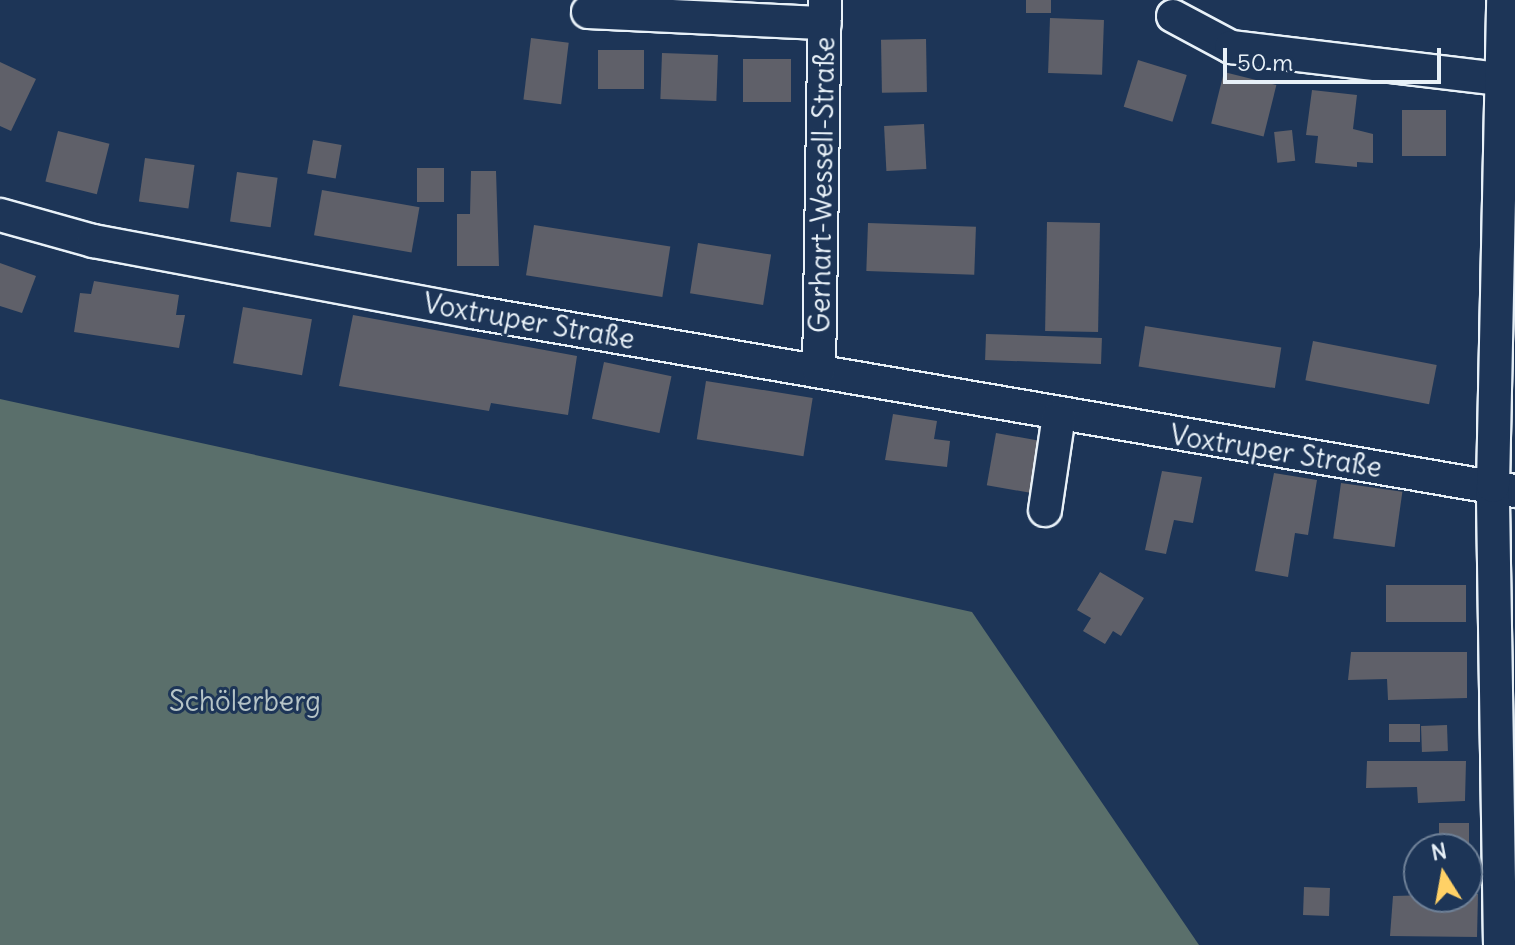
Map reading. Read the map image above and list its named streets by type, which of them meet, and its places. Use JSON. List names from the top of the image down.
{
  "streets": {
    "street": ["Gerhart-Wessell-Straße", "Voxtruper Straße"]
  },
  "crossings": [
    ["Gerhart-Wessell-Straße", "Voxtruper Straße"]
  ],
  "parks": ["Schölerberg"],
  "scale_bar": "50 m",
  "north": "top"
}
